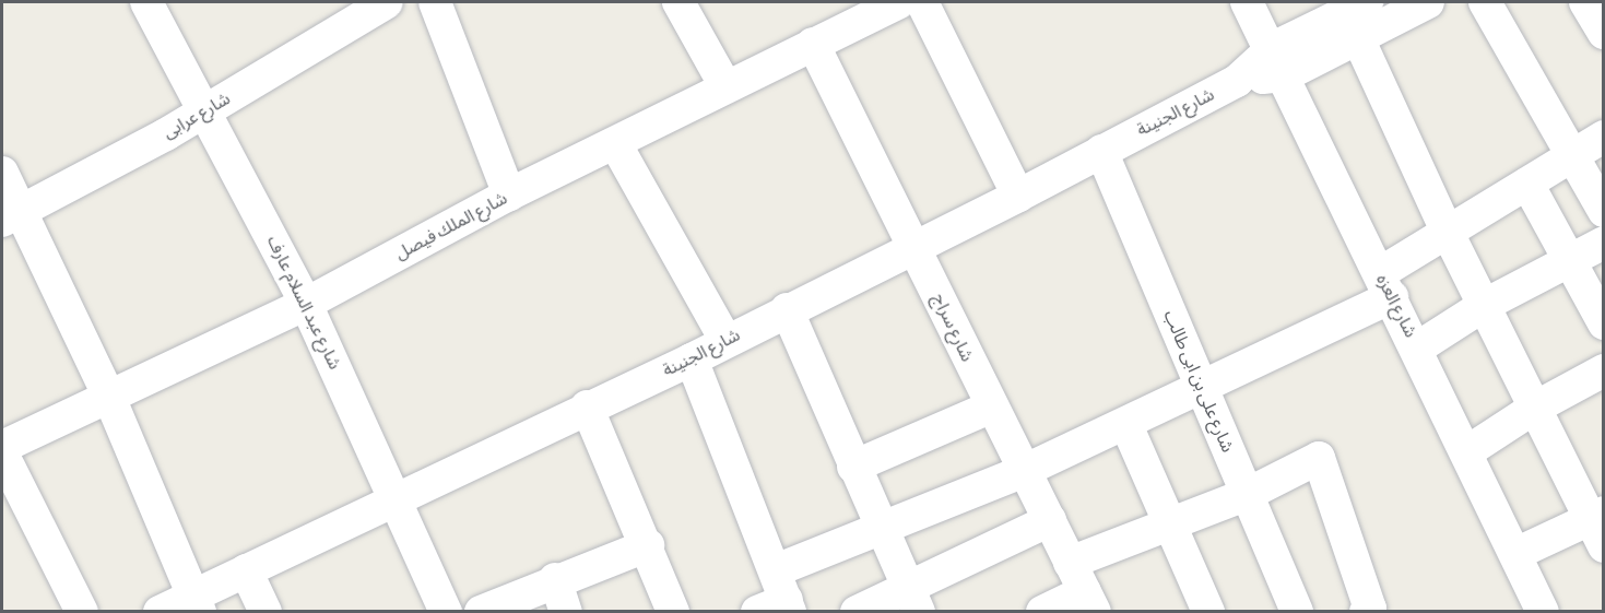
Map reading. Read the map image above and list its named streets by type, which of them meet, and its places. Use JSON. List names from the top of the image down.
{
  "streets": {
    "street": [
      "شارع الجنينة",
      "شارع عرابى",
      "شارع الملك فيصل",
      "شارع عبد السلام عارف",
      "شارع العزه",
      "شارع سراج",
      "شارع على بن ابى طالب"
    ]
  },
  "crossings": [
    ["شارع الجنينة", "شارع عبد السلام عارف"],
    ["شارع الجنينة", "شارع العزه"],
    ["شارع الجنينة", "شارع سراج"],
    ["شارع الجنينة", "شارع على بن ابى طالب"],
    ["شارع عرابى", "شارع عبد السلام عارف"],
    ["شارع الملك فيصل", "شارع عبد السلام عارف"],
    ["شارع الملك فيصل", "شارع سراج"]
  ]
}
